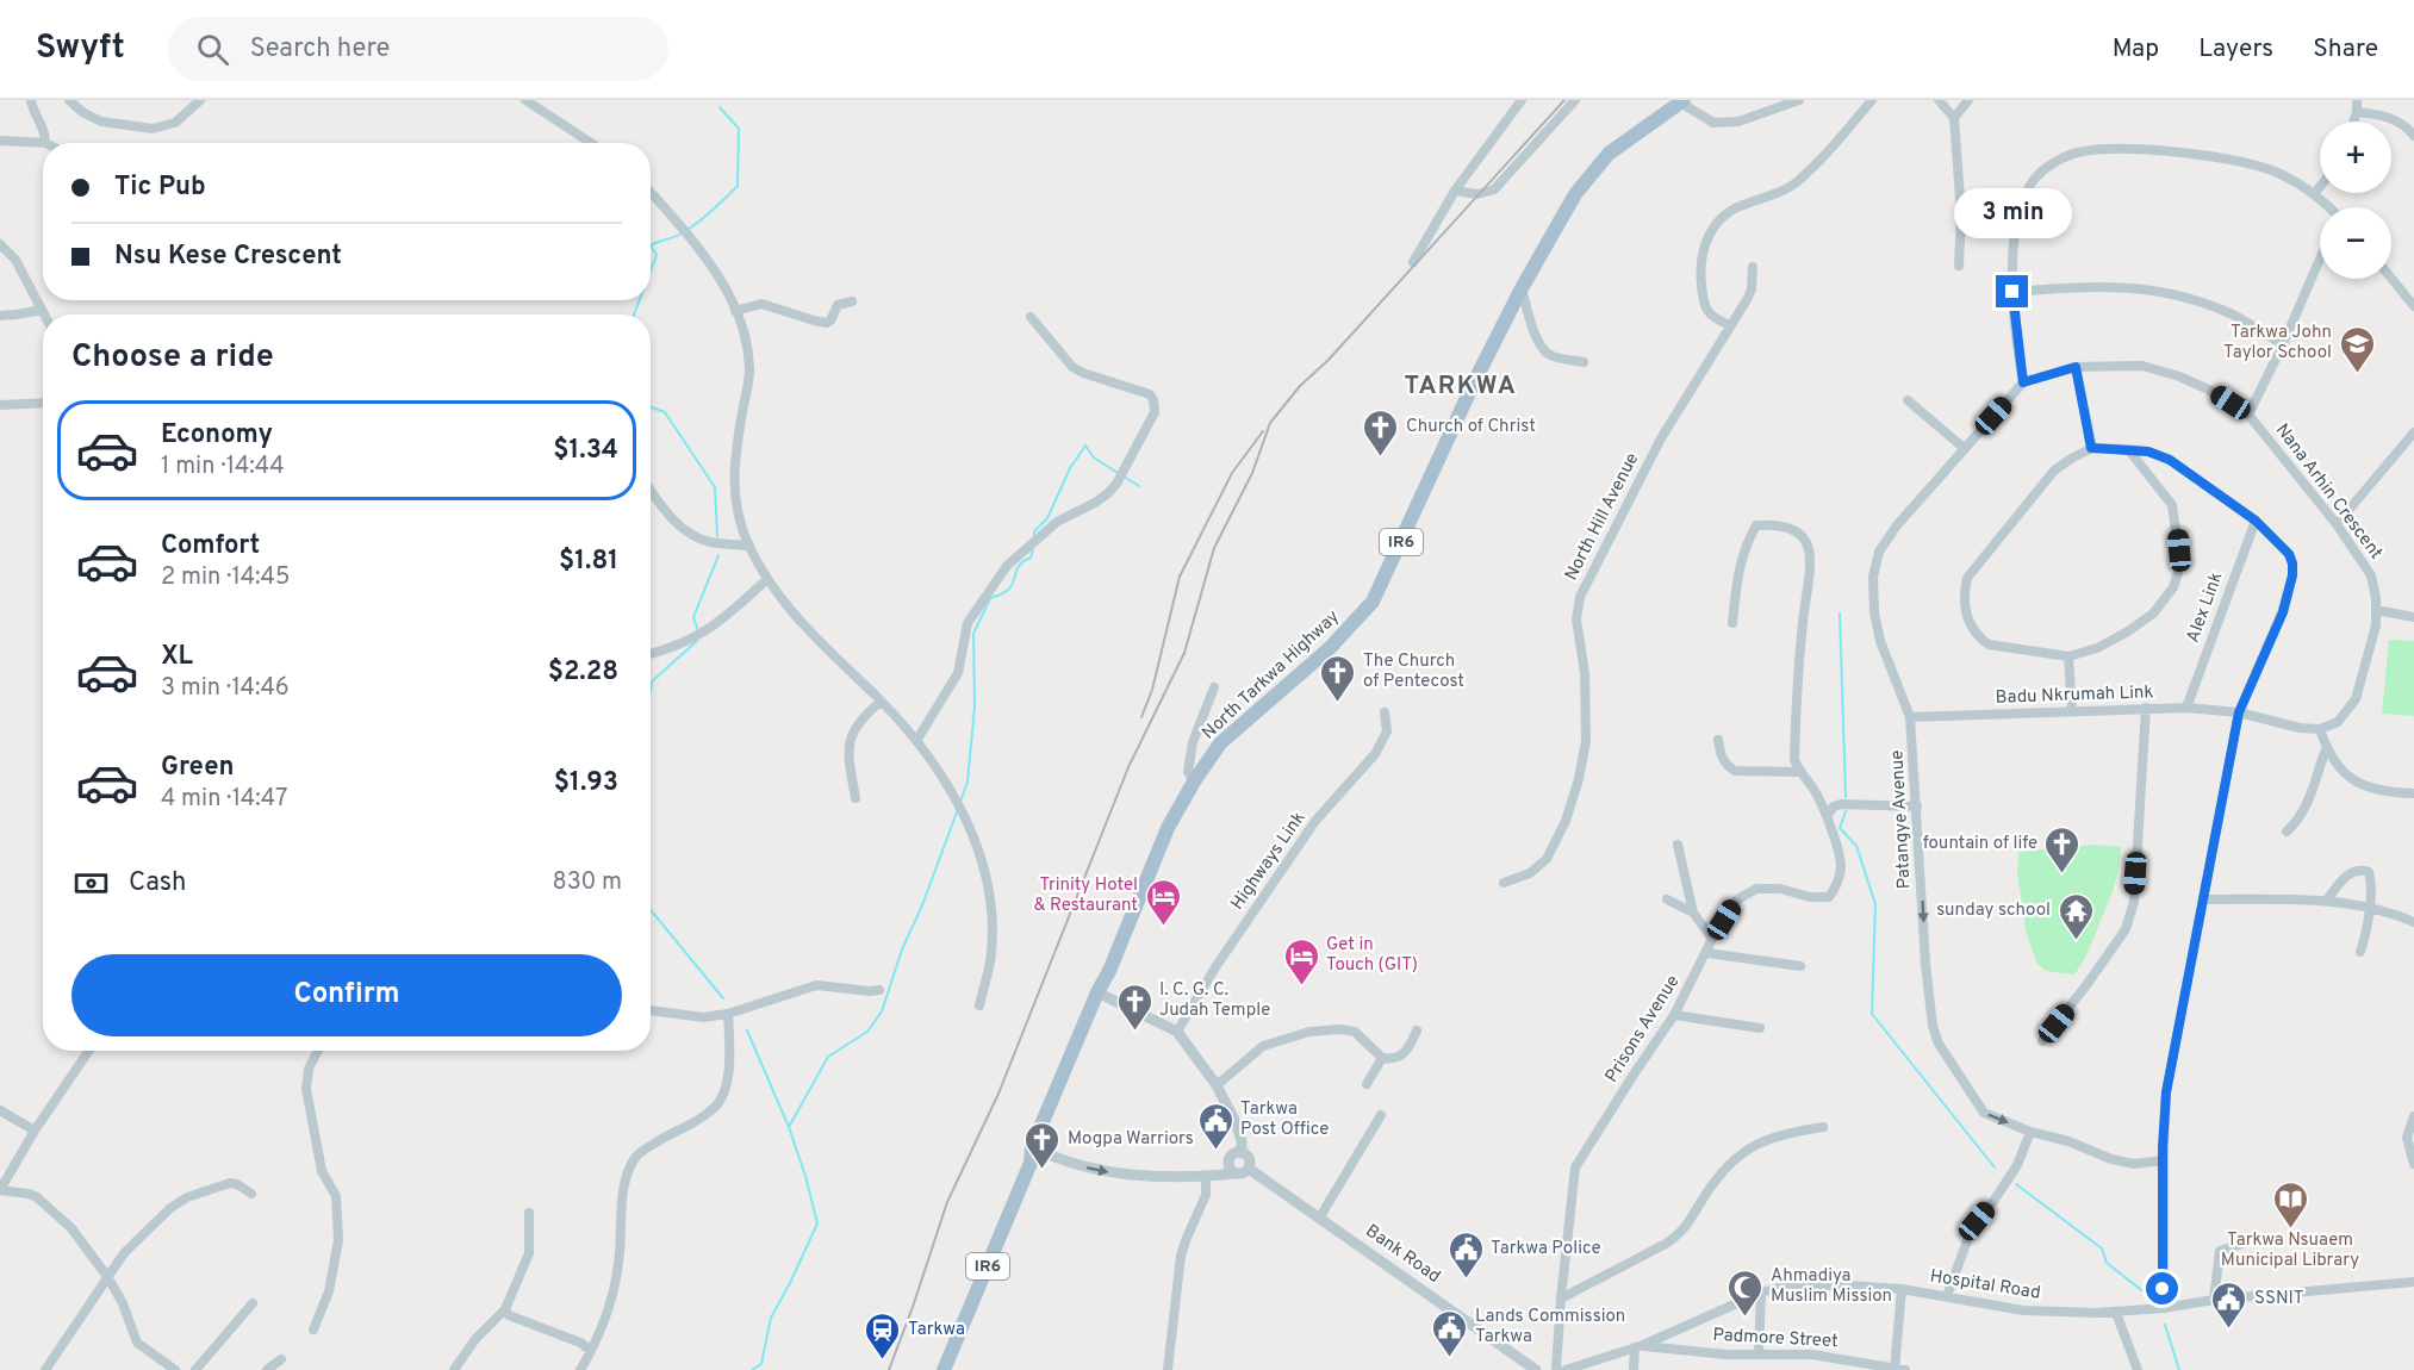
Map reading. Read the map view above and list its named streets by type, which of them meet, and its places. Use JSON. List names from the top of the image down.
{
  "streets": {
    "main road": ["IR6", "North Tarkwa Highway"],
    "street": [
      "Nana Arhin Crescent",
      "North Hill Avenue",
      "Alex Link",
      "Badu Nkrumah Link",
      "Patangye Avenue",
      "Highways Link",
      "Prisons Avenue",
      "Bank Road",
      "Hospital Road",
      "Padmore Street"
    ]
  },
  "crossings": [
    ["Nana Arhin Crescent", "Patangye Avenue"],
    ["Alex Link", "Badu Nkrumah Link"],
    ["Badu Nkrumah Link", "Patangye Avenue"],
    ["Hospital Road", "Padmore Street"]
  ],
  "districts": ["TARKWA"],
  "places": {
    "school or university": ["Tarkwa John Taylor School"],
    "church": [
      "Church of Christ",
      "The Church of Pentecost",
      "fountain of life",
      "I. C. G. C. Judah Temple",
      "Mogpa Warriors"
    ],
    "hotel": ["Trinity Hotel & Restaurant", "Get in Touch (GIT)"],
    "temple": ["sunday school"],
    "public building": [
      "Tarkwa Post Office",
      "Tarkwa Police",
      "SSNIT",
      "Lands Commission Tarkwa"
    ],
    "library": ["Tarkwa Nsuaem Municipal Library"],
    "mosque": ["Ahmadiya Muslim Mission"],
    "station": ["Tarkwa"]
  },
  "page": {
    "header": "Swyft",
    "search": "Search here",
    "nav": ["Map", "Layers", "Share"],
    "map_buttons": ["+", "−"],
    "banner": ["Tic Pub", "Nsu Kese Crescent"],
    "bubble": "3 min",
    "heading": "Choose a ride",
    "list": [
      {
        "name": "Economy",
        "note": "1 min · 14:44",
        "value": "$1.34"
      },
      {
        "name": "Comfort",
        "note": "2 min · 14:45",
        "value": "$1.81"
      },
      {
        "name": "XL",
        "note": "3 min · 14:46",
        "value": "$2.28"
      },
      {
        "name": "Green",
        "note": "4 min · 14:47",
        "value": "$1.93"
      }
    ],
    "pay": ["Cash", "830 m"],
    "buttons": "Confirm"
  }
}
